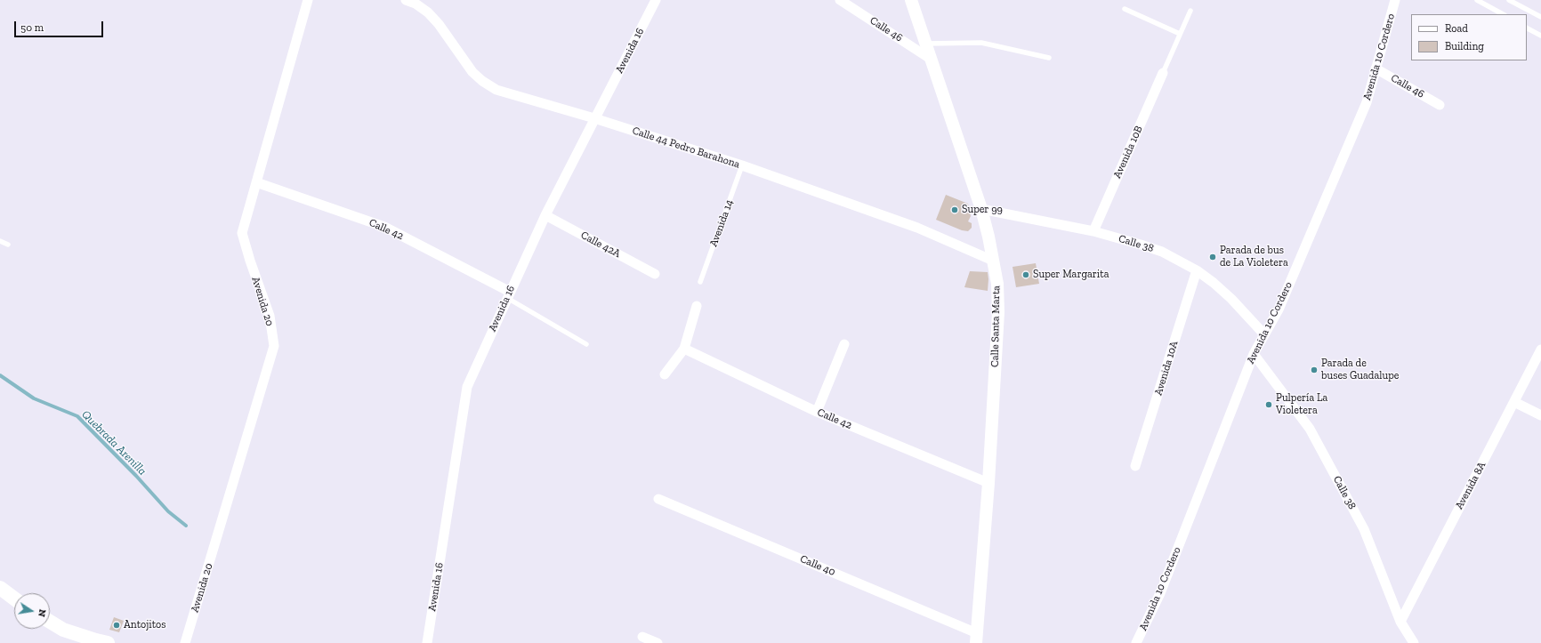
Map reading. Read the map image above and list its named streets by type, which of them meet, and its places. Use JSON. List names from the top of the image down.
{
  "streets": {
    "street": [
      "Calle 46",
      "Avenida 16",
      "Avenida 10 Cordero",
      "Calle 44 Pedro Barahona",
      "Avenida 10B",
      "Calle 42",
      "Calle 38",
      "Calle 42A",
      "Avenida 20",
      "Calle Santa Marta",
      "Avenida 10A",
      "Avenida 8A",
      "Calle 40"
    ],
    "lane": ["Avenida 14"]
  },
  "crossings": [
    ["Calle 46", "Avenida 10 Cordero"],
    ["Calle 46", "Calle Santa Marta"],
    ["Avenida 16", "Calle 44 Pedro Barahona"],
    ["Avenida 16", "Calle 42"],
    ["Avenida 16", "Calle 42A"],
    ["Avenida 10 Cordero", "Calle 38"],
    ["Calle 44 Pedro Barahona", "Avenida 14"],
    ["Calle 44 Pedro Barahona", "Calle Santa Marta"],
    ["Avenida 10B", "Calle 38"],
    ["Calle 42", "Avenida 20"],
    ["Calle 42", "Calle Santa Marta"],
    ["Calle 38", "Calle Santa Marta"],
    ["Calle 38", "Avenida 10A"],
    ["Calle 38", "Avenida 8A"],
    ["Calle Santa Marta", "Calle 40"]
  ],
  "water": ["Quebrada Arenilla"],
  "places": [
    "Super 99",
    "Parada de bus de La Violetera",
    "Super Margarita",
    "Parada de buses Guadalupe",
    "Pulpería La Violetera",
    "Antojitos"
  ],
  "legend": ["Road", "Building"],
  "scale_bar": "50 m",
  "north": "right"
}
